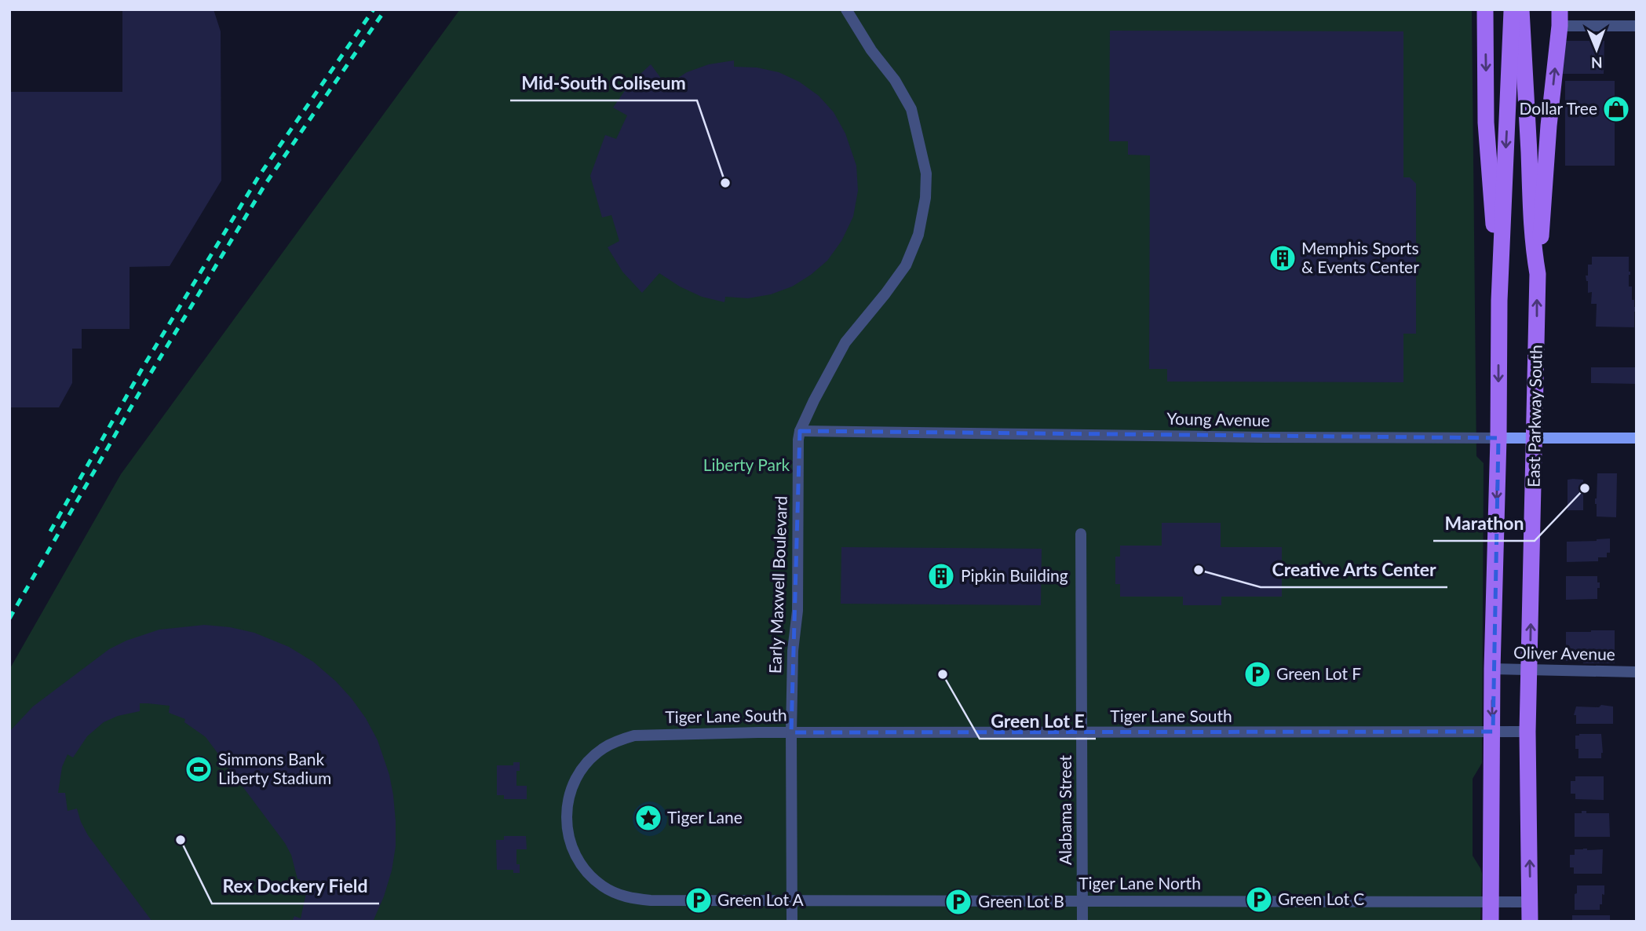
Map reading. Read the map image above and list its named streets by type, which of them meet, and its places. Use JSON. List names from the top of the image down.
{
  "streets": {
    "main road": ["East Parkway South"],
    "street": [
      "Young Avenue",
      "Early Maxwell Boulevard",
      "Oliver Avenue",
      "Tiger Lane South",
      "Alabama Street",
      "Tiger Lane North"
    ]
  },
  "crossings": [
    ["East Parkway South", "Young Avenue"],
    ["East Parkway South", "Oliver Avenue"],
    ["East Parkway South", "Tiger Lane South"],
    ["East Parkway South", "Tiger Lane North"],
    ["Young Avenue", "Early Maxwell Boulevard"],
    ["Early Maxwell Boulevard", "Tiger Lane South"],
    ["Early Maxwell Boulevard", "Tiger Lane North"],
    ["Tiger Lane South", "Alabama Street"],
    ["Tiger Lane South", "Tiger Lane North"],
    ["Alabama Street", "Tiger Lane North"]
  ],
  "parks": ["Liberty Park"],
  "places": {
    "shop": ["Dollar Tree"],
    "other": [
      "Mid-South Coliseum",
      "Marathon",
      "Creative Arts Center",
      "Green Lot E",
      "Rex Dockery Field"
    ],
    "building": ["Memphis Sports & Events Center", "Pipkin Building"],
    "parking": [
      "Green Lot F",
      "Green Lot C",
      "Green Lot A",
      "Green Lot B"
    ],
    "sports": ["Simmons Bank Liberty Stadium"],
    "place": ["Tiger Lane"]
  },
  "north": "bottom"
}
